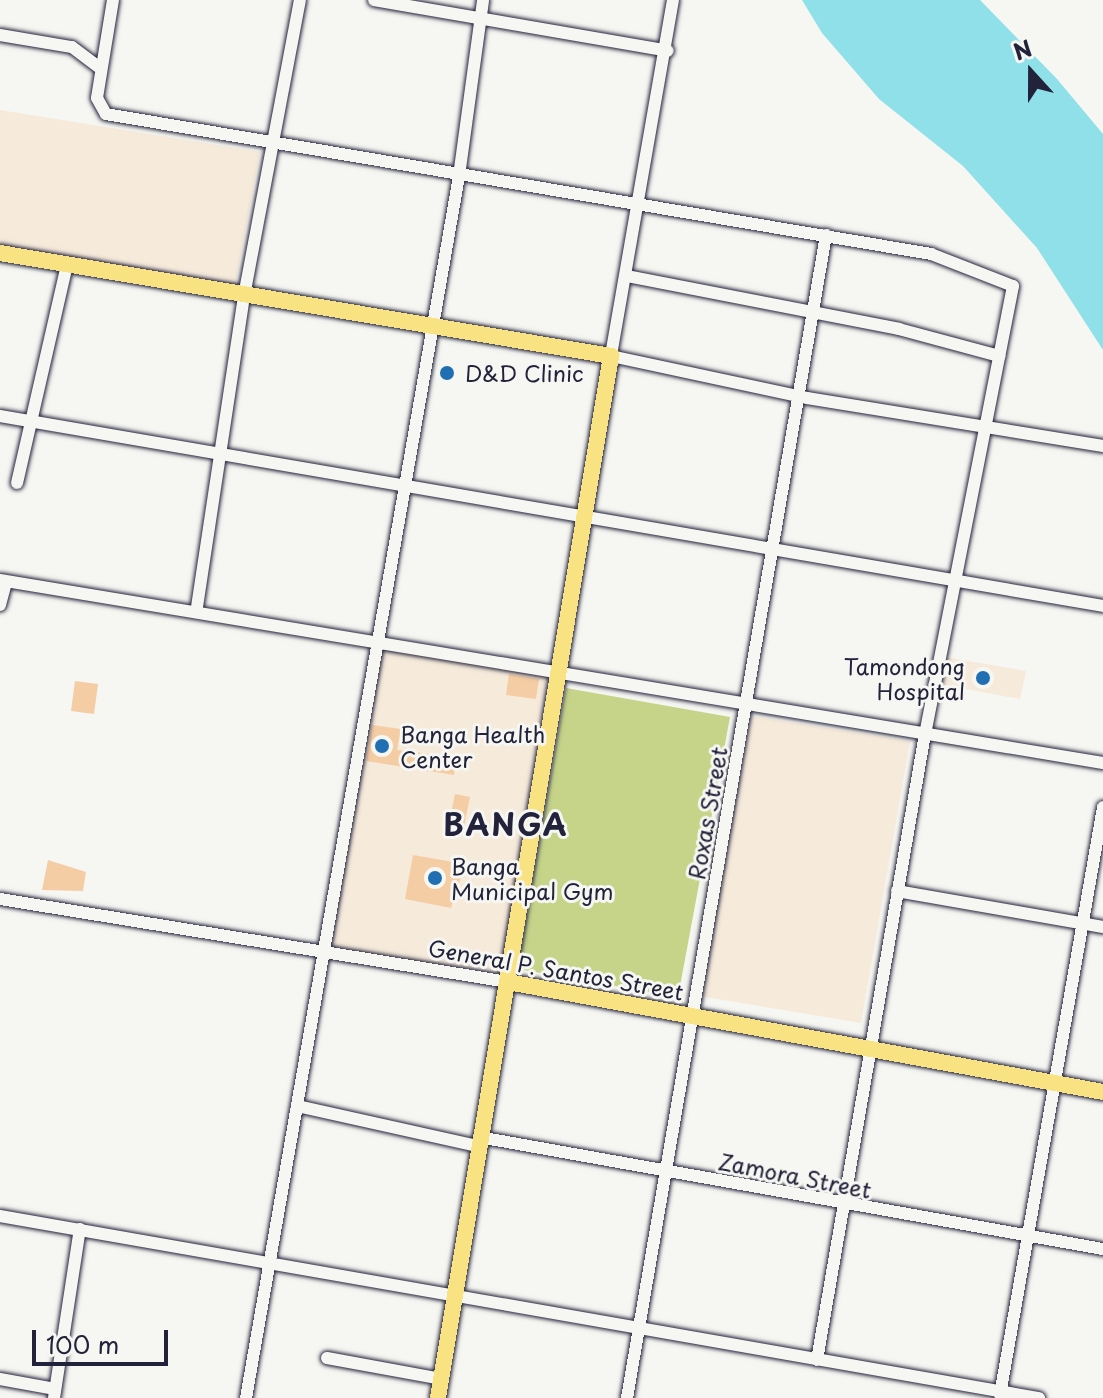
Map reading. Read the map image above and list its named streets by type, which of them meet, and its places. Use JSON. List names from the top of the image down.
{
  "streets": {
    "main road": ["General P. Santos Street"],
    "street": ["Roxas Street", "Zamora Street"]
  },
  "crossings": [
    ["Roxas Street", "General P. Santos Street"],
    ["Roxas Street", "Zamora Street"]
  ],
  "districts": ["BANGA"],
  "places": [
    "D&D Clinic",
    "Tamondong Hospital",
    "Banga Health Center",
    "Banga Municipal Gym"
  ],
  "scale_bar": "100 m",
  "north": "top"
}
